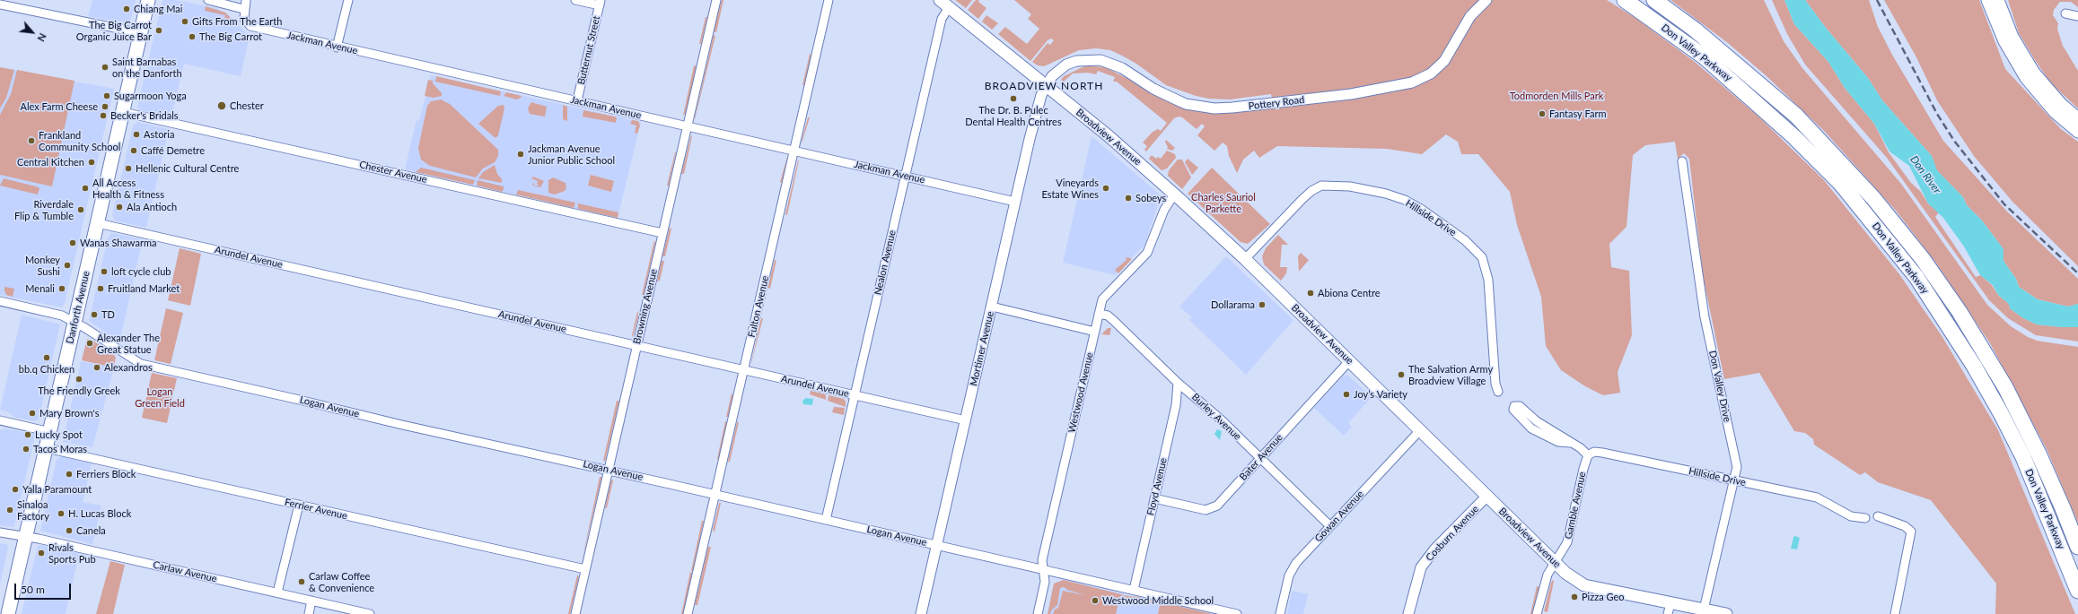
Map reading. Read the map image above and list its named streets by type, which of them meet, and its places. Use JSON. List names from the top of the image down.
{
  "streets": {
    "highway": ["Don Valley Parkway"],
    "main road": ["Broadview Avenue", "Danforth Avenue"],
    "street": [
      "Jackman Avenue",
      "Butternut Street",
      "Pottery Road",
      "Chester Avenue",
      "Hillside Drive",
      "Arundel Avenue",
      "Nealon Avenue",
      "Browning Avenue",
      "Fulton Avenue",
      "Mortimer Avenue",
      "Don Valley Drive",
      "Westwood Avenue",
      "Logan Avenue",
      "Burley Avenue",
      "Bater Avenue",
      "Floyd Avenue",
      "Gamble Avenue",
      "Ferrier Avenue",
      "Gowan Avenue",
      "Cosburn Avenue",
      "Carlaw Avenue"
    ]
  },
  "crossings": [
    ["Jackman Avenue", "Butternut Street"],
    ["Jackman Avenue", "Nealon Avenue"],
    ["Jackman Avenue", "Browning Avenue"],
    ["Jackman Avenue", "Fulton Avenue"],
    ["Jackman Avenue", "Mortimer Avenue"],
    ["Pottery Road", "Broadview Avenue"],
    ["Pottery Road", "Mortimer Avenue"],
    ["Broadview Avenue", "Hillside Drive"],
    ["Broadview Avenue", "Nealon Avenue"],
    ["Broadview Avenue", "Mortimer Avenue"],
    ["Broadview Avenue", "Don Valley Drive"],
    ["Broadview Avenue", "Westwood Avenue"],
    ["Broadview Avenue", "Bater Avenue"],
    ["Broadview Avenue", "Gamble Avenue"],
    ["Broadview Avenue", "Gowan Avenue"],
    ["Broadview Avenue", "Cosburn Avenue"],
    ["Chester Avenue", "Browning Avenue"],
    ["Chester Avenue", "Danforth Avenue"],
    ["Hillside Drive", "Don Valley Drive"],
    ["Hillside Drive", "Gamble Avenue"],
    ["Arundel Avenue", "Nealon Avenue"],
    ["Arundel Avenue", "Browning Avenue"],
    ["Arundel Avenue", "Fulton Avenue"],
    ["Arundel Avenue", "Danforth Avenue"],
    ["Arundel Avenue", "Mortimer Avenue"],
    ["Nealon Avenue", "Logan Avenue"],
    ["Browning Avenue", "Logan Avenue"],
    ["Browning Avenue", "Ferrier Avenue"],
    ["Fulton Avenue", "Logan Avenue"],
    ["Danforth Avenue", "Logan Avenue"],
    ["Danforth Avenue", "Ferrier Avenue"],
    ["Danforth Avenue", "Carlaw Avenue"],
    ["Mortimer Avenue", "Logan Avenue"],
    ["Westwood Avenue", "Logan Avenue"],
    ["Westwood Avenue", "Burley Avenue"],
    ["Logan Avenue", "Floyd Avenue"],
    ["Burley Avenue", "Bater Avenue"],
    ["Burley Avenue", "Floyd Avenue"],
    ["Burley Avenue", "Gowan Avenue"],
    ["Bater Avenue", "Floyd Avenue"]
  ],
  "districts": ["BROADVIEW NORTH"],
  "water": ["Don River"],
  "parks": ["Todmorden Mills Park", "Charles Sauriol Parkette", "Logan Green Field"],
  "places": [
    "Chiang Mai",
    "Gifts From The Earth",
    "The Big Carrot Organic Juice Bar",
    "The Big Carrot",
    "Saint Barnabas on the Danforth",
    "Sugarmoon Yoga",
    "The Dr. B. Pulec Dental Health Centres",
    "Chester",
    "Alex Farm Cheese",
    "Fantasy Farm",
    "Becker's Bridals",
    "Astoria",
    "Frankland Community School",
    "Caffé Demetre",
    "Jackman Avenue Junior Public School",
    "Central Kitchen",
    "Hellenic Cultural Centre",
    "All Access Health & Fitness",
    "Vineyards Estate Wines",
    "Sobeys",
    "Ala Antioch",
    "Riverdale Flip & Tumble",
    "Wanas Shawarma",
    "Monkey Sushi",
    "loft cycle club",
    "Menali",
    "Fruitland Market",
    "Abiona Centre",
    "Dollarama",
    "TD",
    "Alexander The Great Statue",
    "bb.q Chicken",
    "Alexandros",
    "The Salvation Army Broadview Village",
    "The Friendly Greek",
    "Joy’s Variety",
    "Mary Brown's",
    "Lucky Spot",
    "Tacos Moras",
    "Ferriers Block",
    "Yalla Paramount",
    "Sinaloa Factory",
    "H. Lucas Block",
    "Canela",
    "Rivals Sports Pub",
    "Carlaw Coffee & Convenience",
    "Pizza Geo",
    "Westwood Middle School"
  ],
  "scale_bar": "50 m",
  "north": "bottom right"
}
